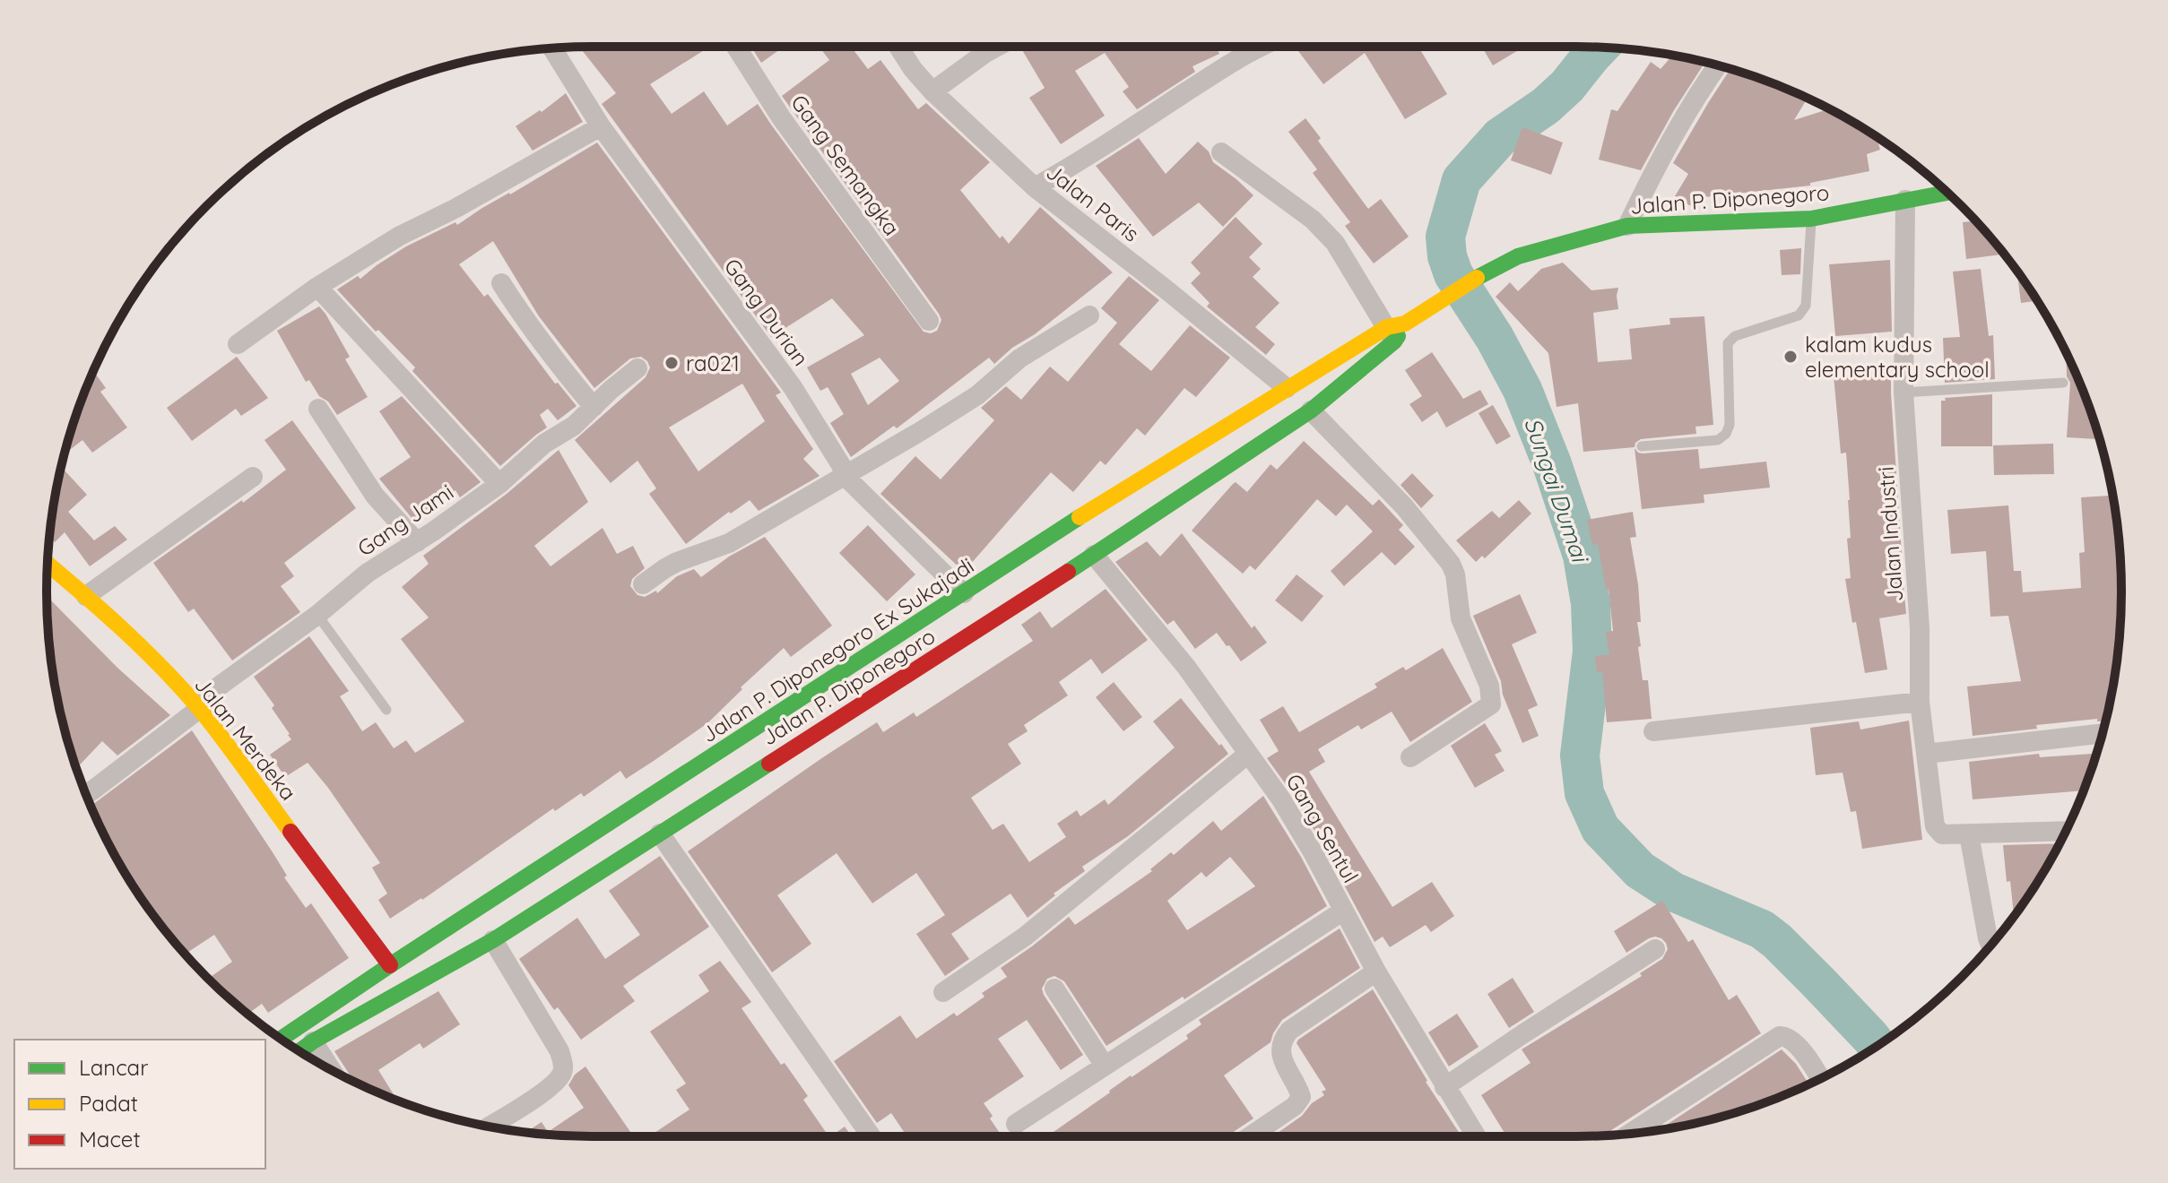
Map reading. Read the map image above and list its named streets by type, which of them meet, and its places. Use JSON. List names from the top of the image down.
{
  "streets": {
    "main road": ["Jalan P. Diponegoro", "Jalan P. Diponegoro Ex Sukajadi", "Jalan Merdeka"],
    "street": [
      "Gang Semangka",
      "Jalan Paris",
      "Gang Durian",
      "Gang Jami",
      "Jalan Industri",
      "Gang Sentul"
    ]
  },
  "crossings": [
    ["Jalan P. Diponegoro", "Gang Durian"],
    ["Jalan P. Diponegoro", "Jalan Industri"],
    ["Jalan P. Diponegoro", "Jalan P. Diponegoro Ex Sukajadi"],
    ["Jalan P. Diponegoro", "Gang Sentul"],
    ["Jalan Paris", "Jalan P. Diponegoro Ex Sukajadi"],
    ["Gang Durian", "Jalan P. Diponegoro Ex Sukajadi"],
    ["Gang Jami", "Jalan Merdeka"],
    ["Jalan P. Diponegoro Ex Sukajadi", "Jalan Merdeka"]
  ],
  "water": ["Sungai Dumai"],
  "places": ["kalam kudus elementary school", "ra021"],
  "legend": ["Lancar", "Padat", "Macet"]
}
